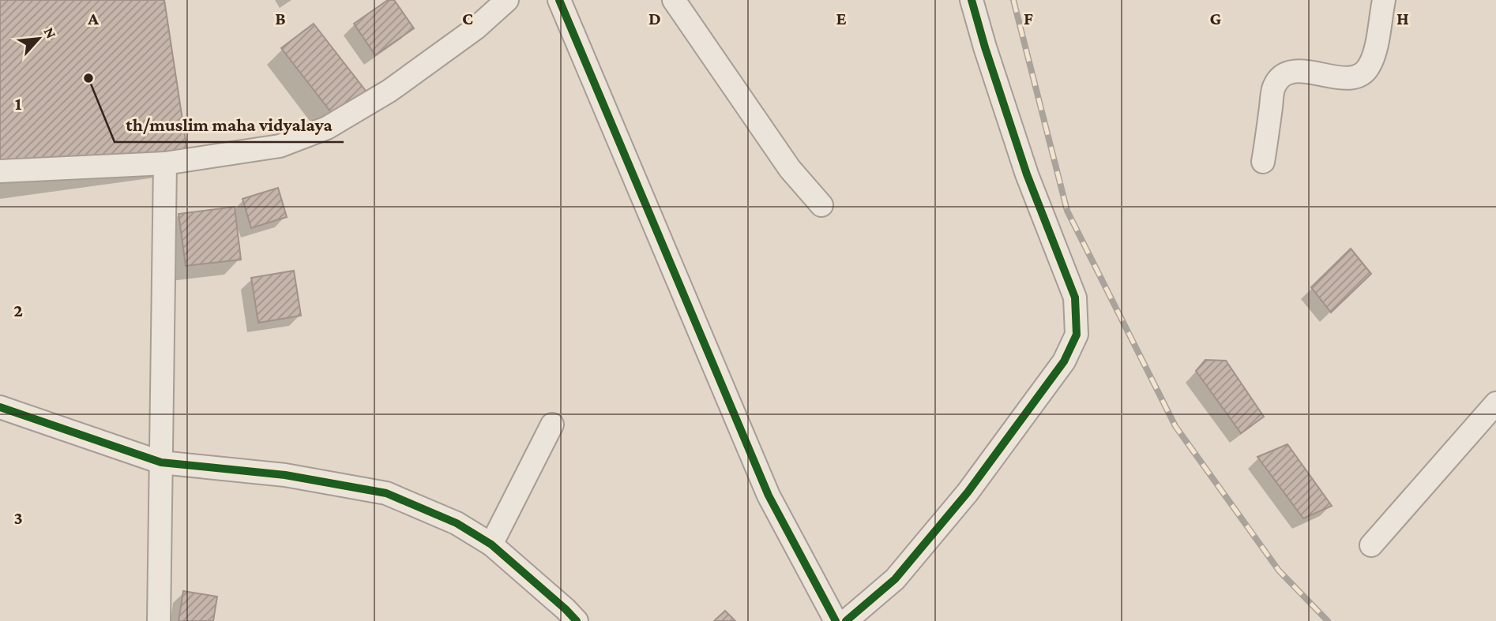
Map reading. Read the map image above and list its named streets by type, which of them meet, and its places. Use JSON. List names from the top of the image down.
{
  "places": ["th/muslim maha vidyalaya"],
  "north": "top right",
  "grid": {
    "columns": [
      "A",
      "B",
      "C",
      "D",
      "E",
      "F",
      "G",
      "H"
    ],
    "rows": ["1", "2", "3"]
  }
}
